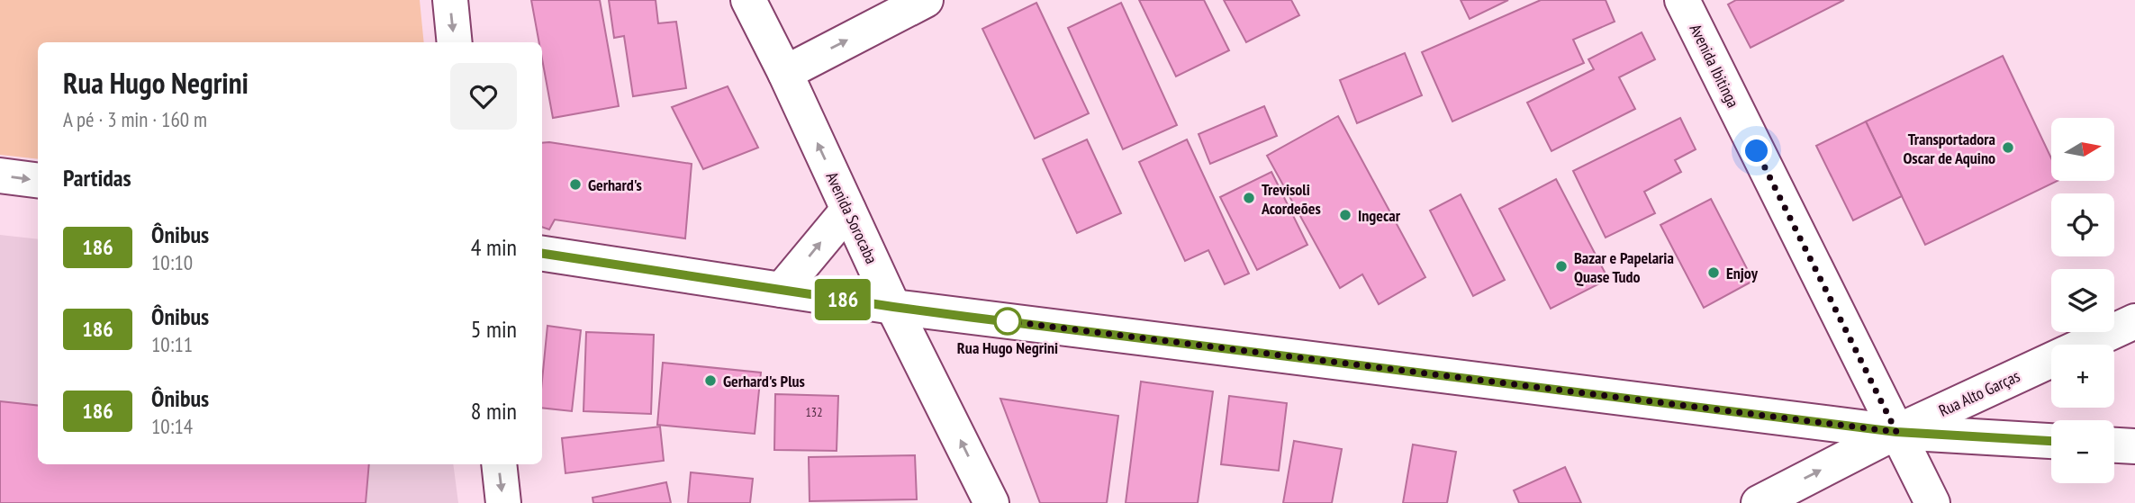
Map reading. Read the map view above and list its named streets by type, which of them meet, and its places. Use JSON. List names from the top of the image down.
{
  "streets": {
    "main road": ["Avenida Ibitinga", "Avenida Sorocaba", "Rua Alto Garças"]
  },
  "crossings": [
    ["Avenida Ibitinga", "Rua Alto Garças"]
  ],
  "one_way": ["Avenida Sorocaba", "Rua Alto Garças"],
  "places": [
    "Transportadora Oscar de Aquino",
    "Gerhard's",
    "Trevisoli Acordeões",
    "Ingecar",
    "Bazar e Papelaria Quase Tudo",
    "Enjoy",
    "Rua Hugo Negrini",
    "Gerhard's Plus"
  ],
  "lines": ["bus line 186"],
  "house_numbers": ["132"],
  "north": "right",
  "page": {
    "on_map": "186",
    "heading": [
      ["Rua Hugo Negrini", "A pé · 3 min · 160 m"],
      "Partidas"
    ],
    "map_buttons": ["+", "−"],
    "list": [
      {
        "mark": "186",
        "name": "Ônibus",
        "note": "10:10",
        "value": "4 min"
      },
      {
        "mark": "186",
        "name": "Ônibus",
        "note": "10:11",
        "value": "5 min"
      },
      {
        "mark": "186",
        "name": "Ônibus",
        "note": "10:14",
        "value": "8 min"
      }
    ]
  }
}
